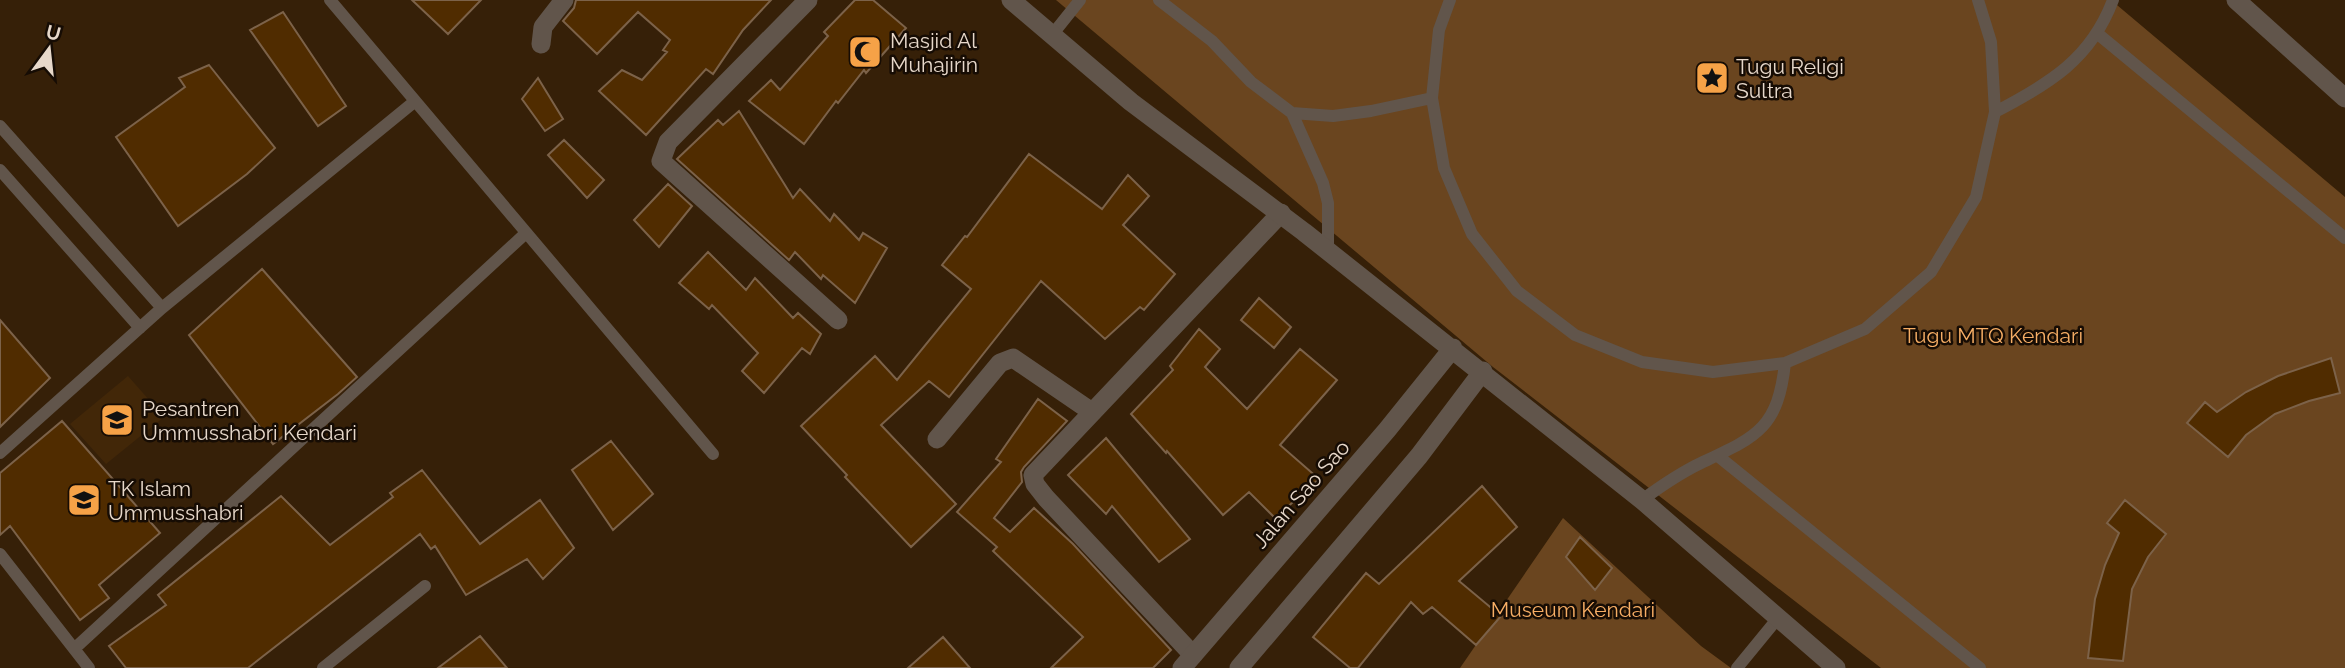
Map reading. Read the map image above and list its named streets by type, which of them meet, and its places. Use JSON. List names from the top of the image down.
{
  "streets": {
    "street": ["Jalan Sao Sao"]
  },
  "parks": ["Tugu MTQ Kendari", "Museum Kendari"],
  "places": {
    "mosque": ["Masjid Al Muhajirin"],
    "place": ["Tugu Religi Sultra"],
    "school or university": ["Pesantren Ummusshabri Kendari", "TK Islam Ummusshabri"]
  },
  "north": "top"
}
